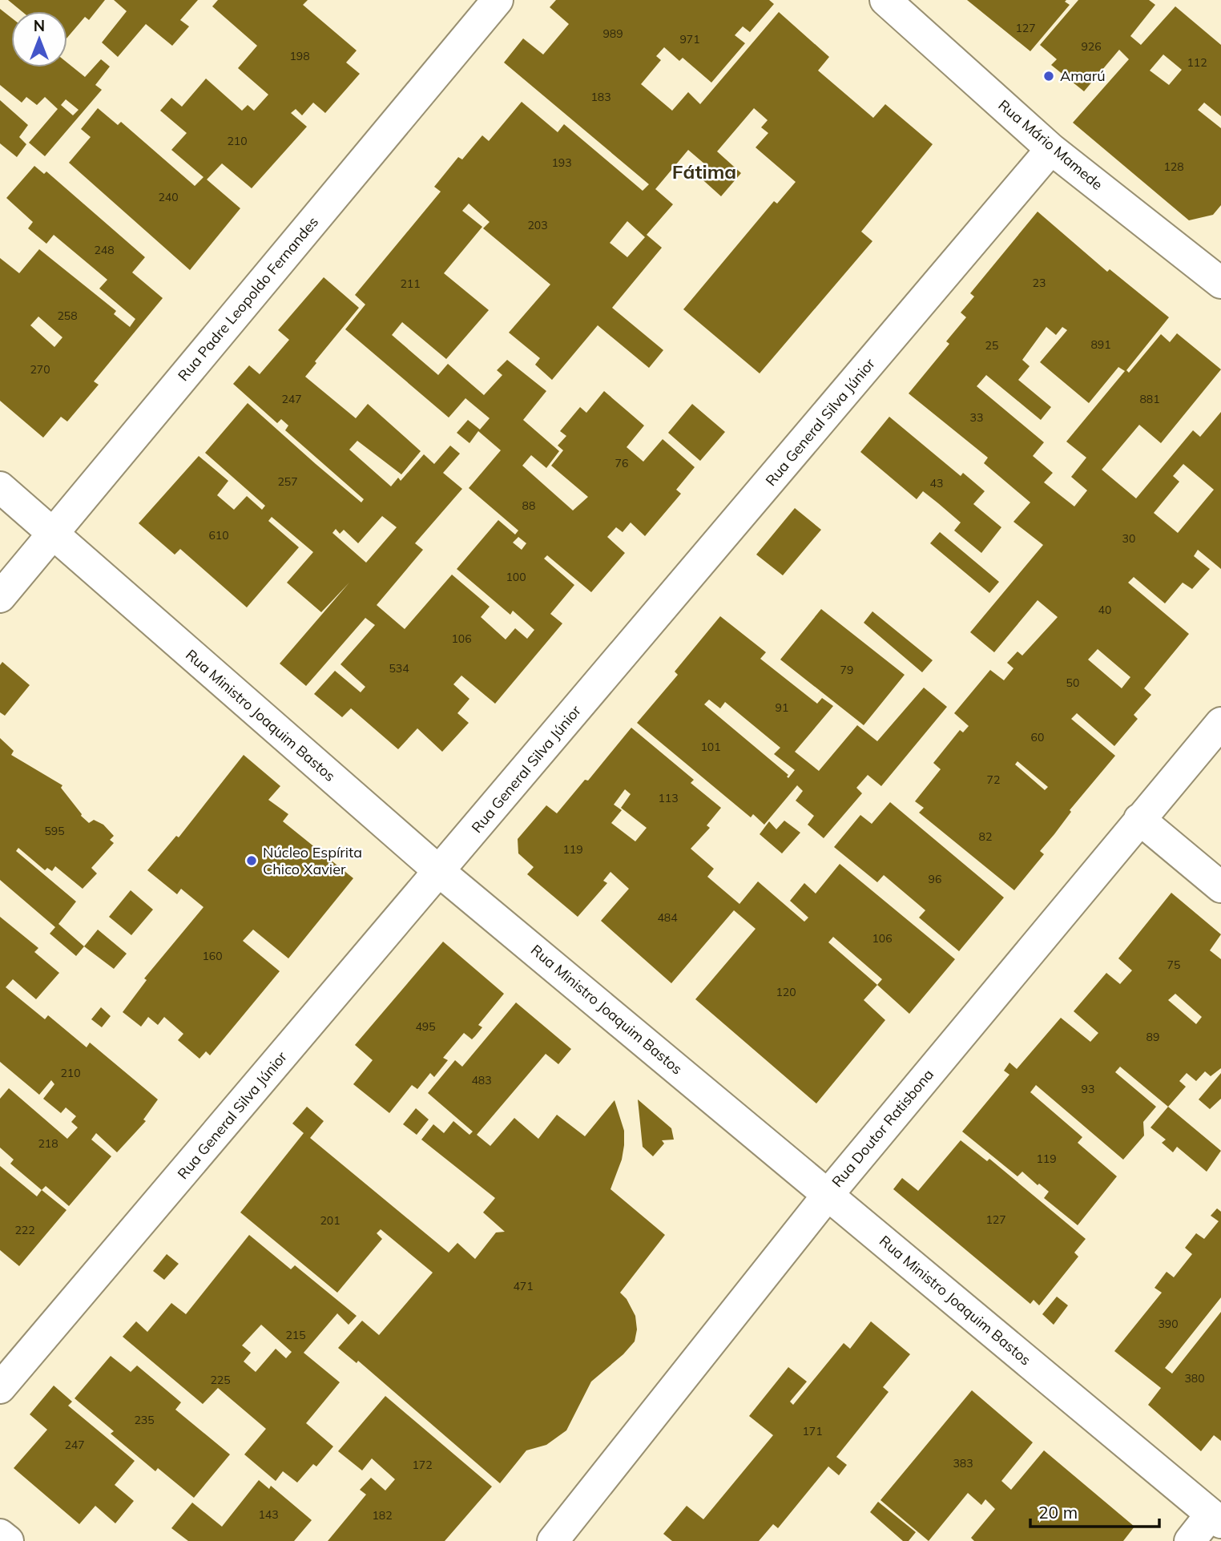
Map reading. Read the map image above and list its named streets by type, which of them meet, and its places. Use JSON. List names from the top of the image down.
{
  "streets": {
    "street": [
      "Rua Mário Mamede",
      "Rua Padre Leopoldo Fernandes",
      "Rua General Silva Júnior",
      "Rua Ministro Joaquim Bastos",
      "Rua Doutor Ratisbona"
    ]
  },
  "crossings": [
    ["Rua Mário Mamede", "Rua General Silva Júnior"],
    ["Rua Padre Leopoldo Fernandes", "Rua Ministro Joaquim Bastos"],
    ["Rua General Silva Júnior", "Rua Ministro Joaquim Bastos"],
    ["Rua Ministro Joaquim Bastos", "Rua Doutor Ratisbona"]
  ],
  "districts": ["Fátima"],
  "places": ["Amarú", "Núcleo Espírita Chico Xavier"],
  "house_numbers": [
    "127",
    "989",
    "971",
    "926",
    "198",
    "112",
    "183",
    "210",
    "193",
    "128",
    "240",
    "203",
    "248",
    "23",
    "211",
    "258",
    "891",
    "25",
    "270",
    "247",
    "881",
    "33",
    "76",
    "257",
    "43",
    "88",
    "610",
    "30",
    "100",
    "40",
    "106",
    "534",
    "79",
    "50",
    "91",
    "60",
    "101",
    "72",
    "113",
    "595",
    "82",
    "119",
    "96",
    "484",
    "106",
    "160",
    "75",
    "120",
    "495",
    "89",
    "210",
    "483",
    "93",
    "218",
    "119",
    "127",
    "201",
    "222",
    "471",
    "390",
    "215",
    "380",
    "225",
    "235",
    "171",
    "247",
    "383",
    "172",
    "143",
    "182"
  ],
  "scale_bar": "20 m",
  "north": "top"
}
